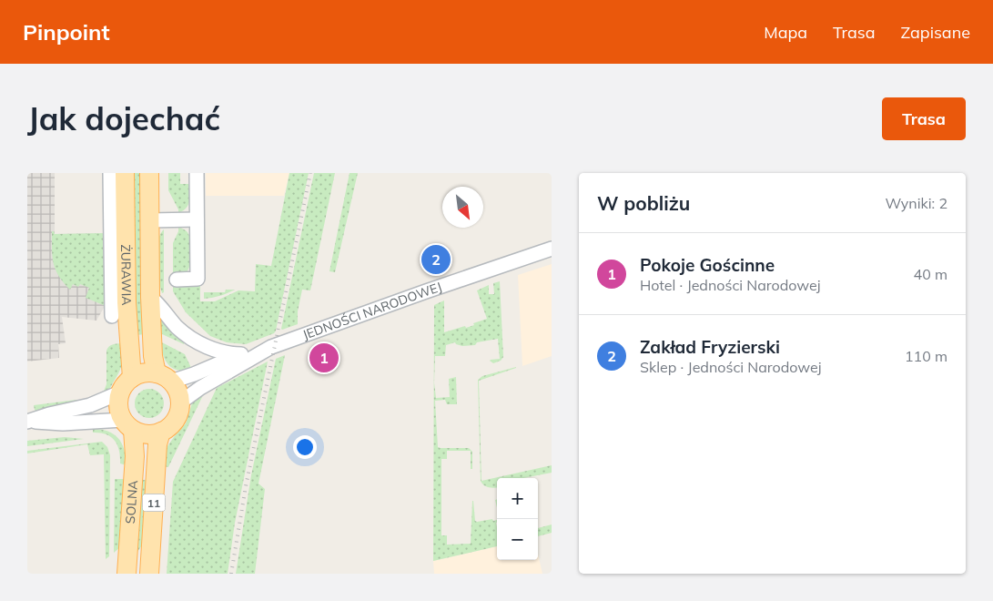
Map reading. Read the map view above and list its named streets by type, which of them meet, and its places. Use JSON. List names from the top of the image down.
{
  "streets": {
    "main road": ["ŻURAWIA", "SOLNA", "11"],
    "street": ["JEDNOŚCI NARODOWEJ"]
  },
  "crossings": [
    ["ŻURAWIA", "JEDNOŚCI NARODOWEJ"],
    ["ŻURAWIA", "SOLNA"],
    ["ŻURAWIA", "11"],
    ["JEDNOŚCI NARODOWEJ", "SOLNA"],
    ["JEDNOŚCI NARODOWEJ", "11"],
    ["SOLNA", "11"]
  ],
  "north": "bottom right",
  "page": {
    "header": "Pinpoint",
    "nav": ["Mapa", "Trasa", "Zapisane"],
    "buttons": "Trasa",
    "title": "Jak dojechać",
    "heading": ["W pobliżu", "Wyniki: 2"],
    "list": [
      {
        "mark": "1",
        "name": "Pokoje Gościnne",
        "note": "Hotel · Jedności Narodowej",
        "value": "40 m"
      },
      {
        "mark": "2",
        "name": "Zakład Fryzierski",
        "note": "Sklep · Jedności Narodowej",
        "value": "110 m"
      }
    ],
    "pins": ["2", "1"],
    "map_buttons": ["+", "−"]
  }
}
